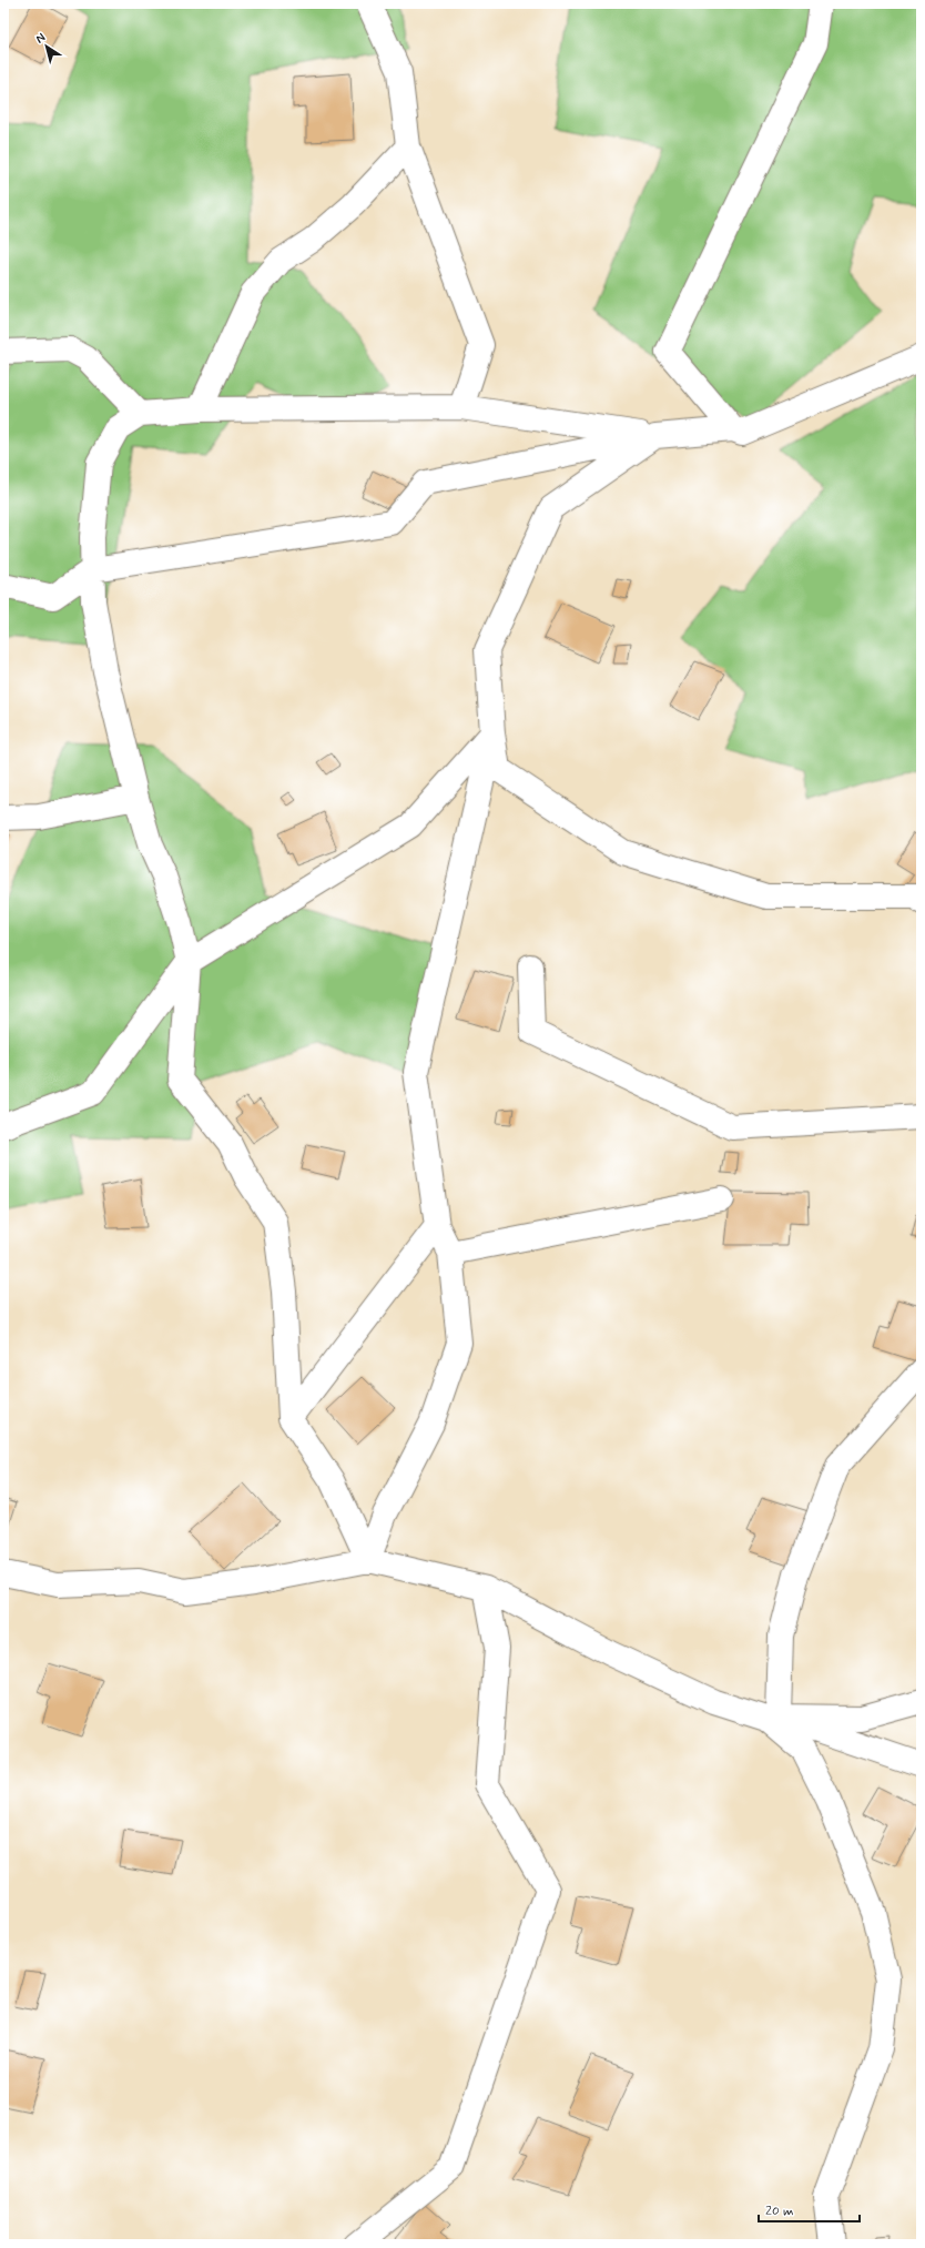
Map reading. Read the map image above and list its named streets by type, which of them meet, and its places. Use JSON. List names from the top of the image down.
{
  "scale_bar": "20 m",
  "north": "top left"
}
